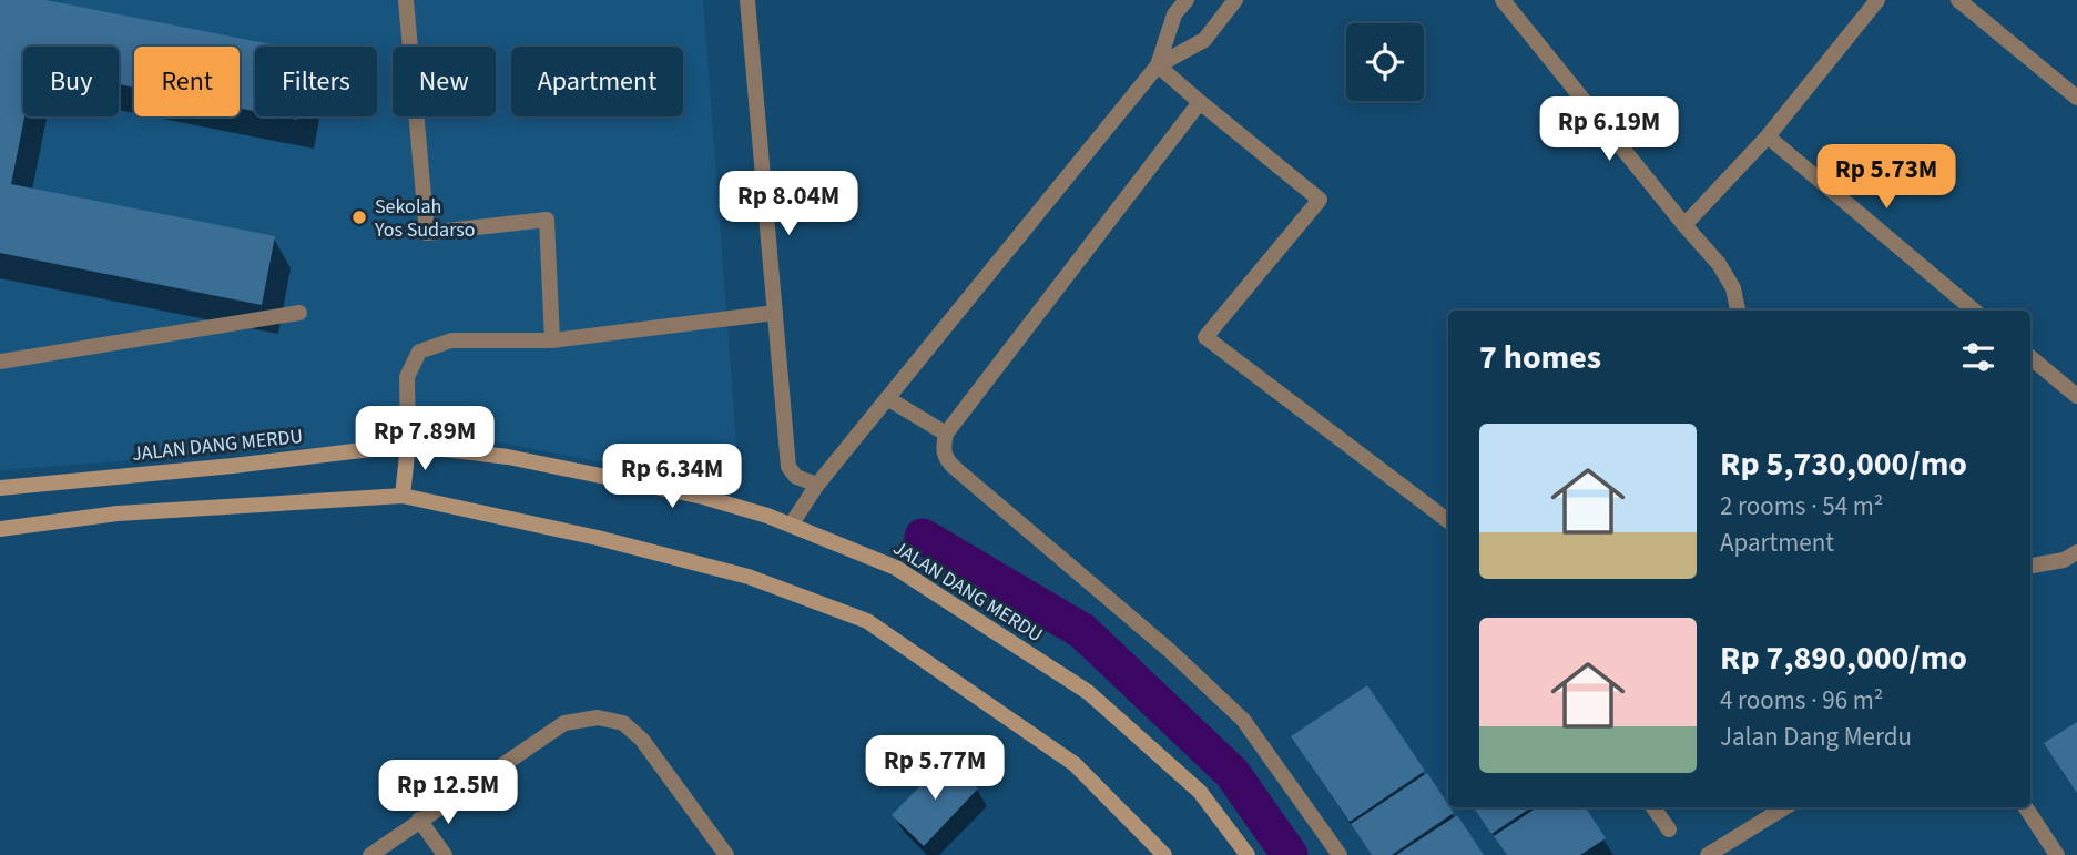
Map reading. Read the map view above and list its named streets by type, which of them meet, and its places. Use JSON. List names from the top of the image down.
{
  "streets": {
    "main road": ["JALAN DANG MERDU"]
  },
  "places": ["Sekolah Yos Sudarso"],
  "page": {
    "chip": [
      "Buy",
      "Rent",
      "Filters",
      "New",
      "Apartment"
    ],
    "price": [
      "Rp 6.19M",
      "Rp 5.73M",
      "Rp 8.04M",
      "Rp 7.89M",
      "Rp 6.34M",
      "Rp 5.77M",
      "Rp 12.5M"
    ],
    "heading": "7 homes",
    "list": [
      {
        "name": "Rp 5,730,000/mo",
        "note": "2 rooms · 54 m² · Apartment"
      },
      {
        "name": "Rp 7,890,000/mo",
        "note": "4 rooms · 96 m² · Jalan Dang Merdu"
      }
    ]
  }
}
